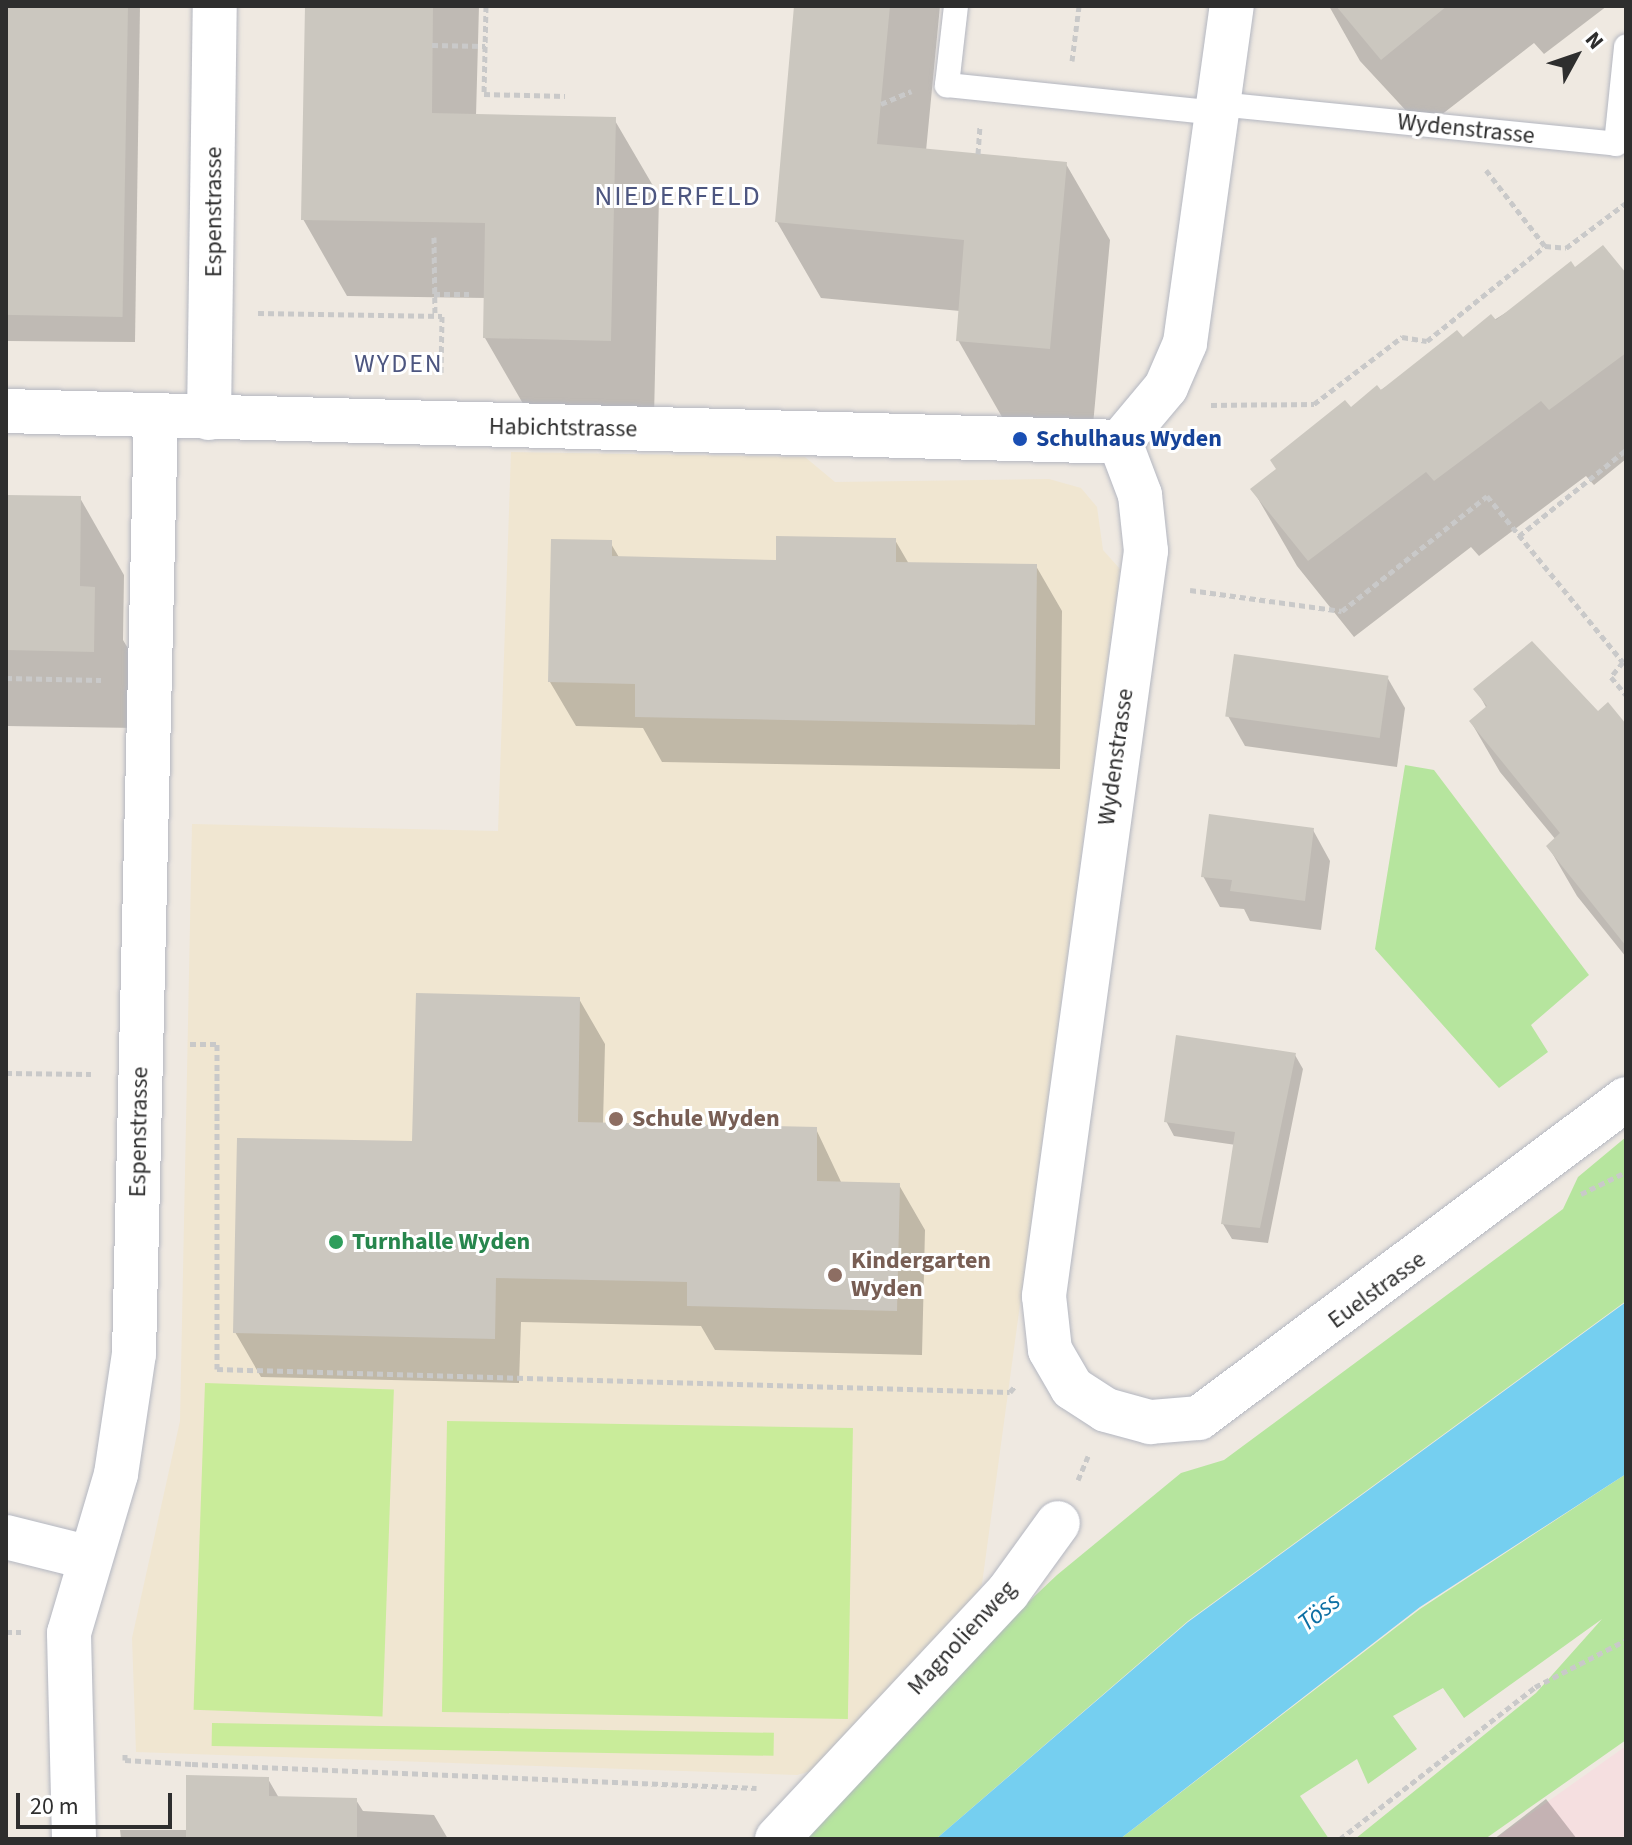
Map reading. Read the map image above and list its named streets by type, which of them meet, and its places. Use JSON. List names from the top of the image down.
{
  "streets": {
    "street": [
      "Wydenstrasse",
      "Espenstrasse",
      "Habichtstrasse",
      "Euelstrasse",
      "Magnolienweg"
    ]
  },
  "crossings": [
    ["Wydenstrasse", "Habichtstrasse"],
    ["Wydenstrasse", "Euelstrasse"],
    ["Espenstrasse", "Habichtstrasse"]
  ],
  "districts": ["NIEDERFELD", "WYDEN"],
  "water": ["Töss"],
  "places": [
    "Schulhaus Wyden",
    "Schule Wyden",
    "Turnhalle Wyden",
    "Kindergarten Wyden"
  ],
  "scale_bar": "20 m",
  "north": "top right"
}
